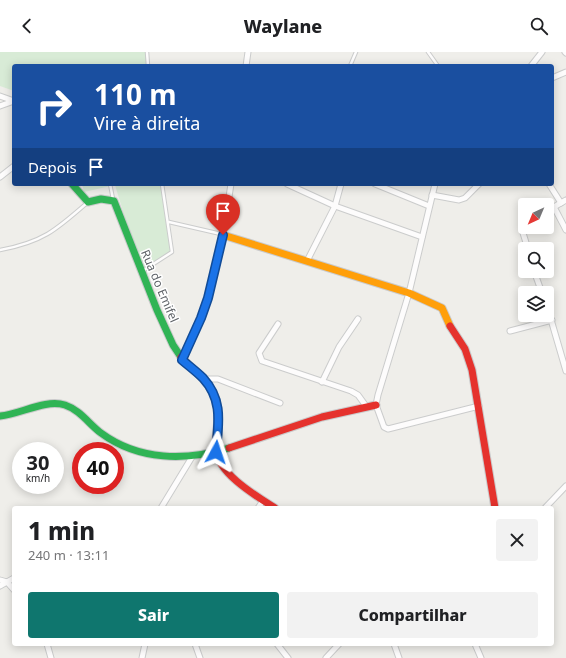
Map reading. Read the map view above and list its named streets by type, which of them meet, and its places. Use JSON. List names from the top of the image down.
{
  "streets": {
    "street": ["Rua do Emifel"]
  },
  "north": "bottom left",
  "page": {
    "header": "Waylane",
    "turn": ["110 m", "Vire à direita"],
    "then": "Depois",
    "speed": "30 km/h",
    "limit": "40",
    "heading": ["1 min", "240 m · 13:11"],
    "buttons": ["Sair", "Compartilhar"]
  }
}
